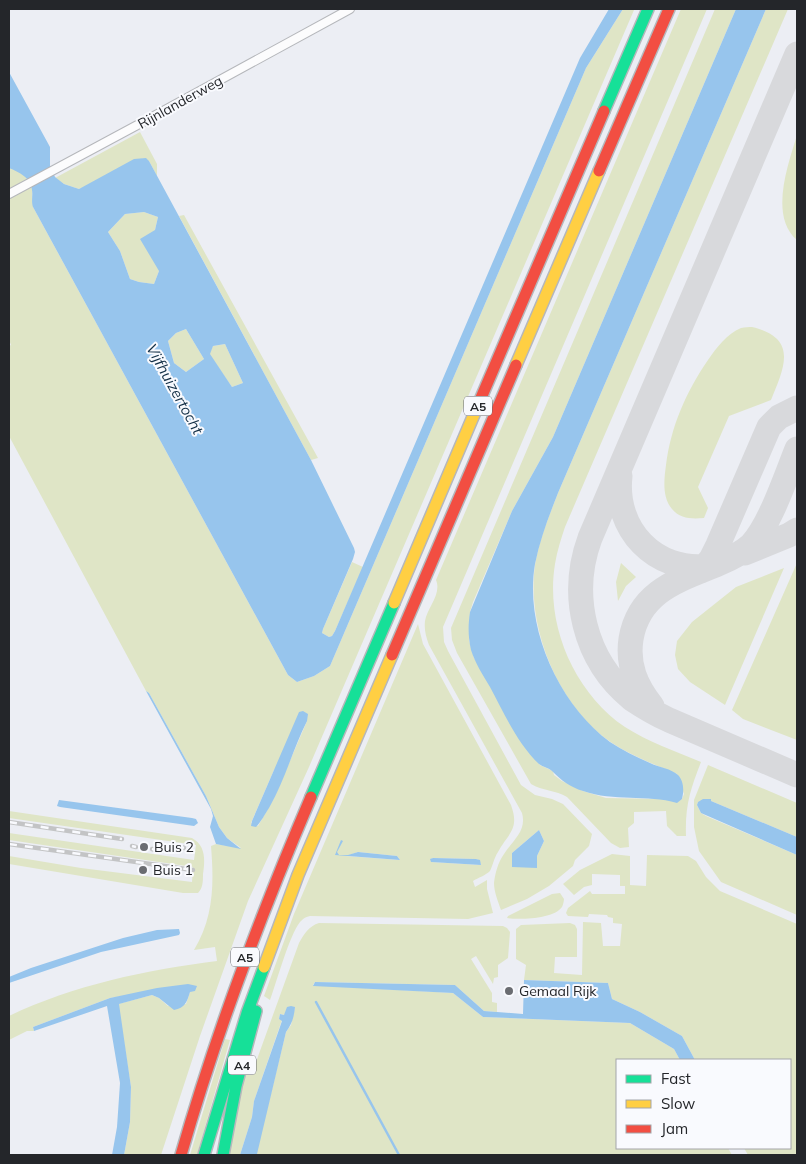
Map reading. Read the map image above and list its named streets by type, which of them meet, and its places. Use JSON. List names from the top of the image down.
{
  "streets": {
    "highway": ["A5", "A4"],
    "street": ["Rijnlanderweg"]
  },
  "crossings": [
    ["A5", "A4"]
  ],
  "water": ["Vijfhuizertocht"],
  "places": ["Buis 2", "Buis 1", "Gemaal Rijk"],
  "legend": ["Fast", "Slow", "Jam"]
}
